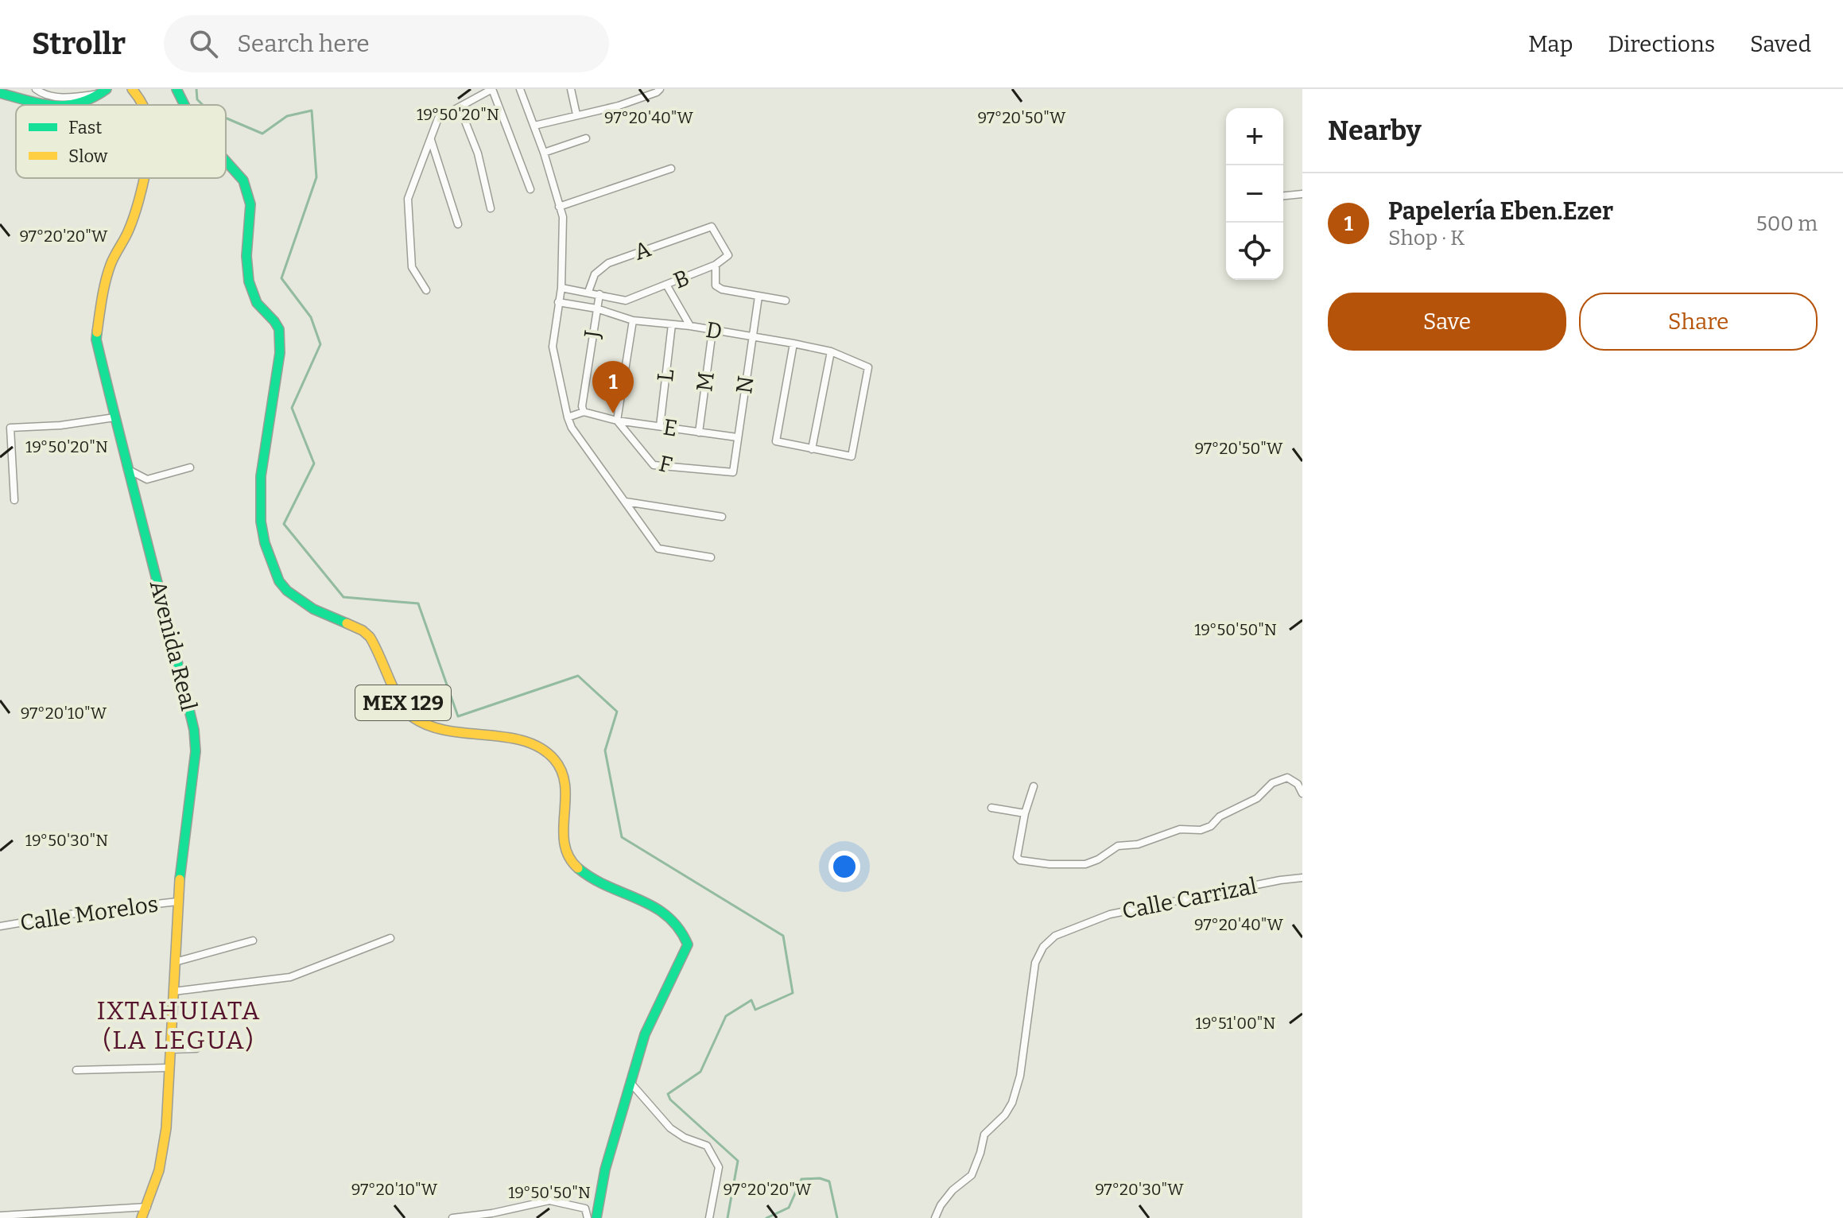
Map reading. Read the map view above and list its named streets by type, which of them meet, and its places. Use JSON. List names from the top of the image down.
{
  "streets": {
    "main road": ["Avenida Real", "MEX 129"],
    "street": [
      "A",
      "B",
      "D",
      "J",
      "L",
      "M",
      "N",
      "E",
      "F",
      "Calle Carrizal",
      "Calle Morelos"
    ]
  },
  "crossings": [
    ["A", "B"],
    ["B", "J"],
    ["D", "J"],
    ["D", "L"],
    ["D", "M"],
    ["D", "N"],
    ["J", "E"],
    ["L", "E"],
    ["M", "E"],
    ["N", "E"],
    ["N", "F"],
    ["E", "F"],
    ["Avenida Real", "Calle Morelos"]
  ],
  "districts": ["IXTAHUIATA (LA LEGUA)"],
  "legend": ["Fast", "Slow"],
  "page": {
    "header": "Strollr",
    "search": "Search here",
    "nav": ["Map", "Directions", "Saved"],
    "heading": "Nearby",
    "map_buttons": ["+", "−"],
    "list": [
      {
        "mark": "1",
        "name": "Papelería Eben.Ezer",
        "note": "Shop · K",
        "value": "500 m"
      }
    ],
    "buttons": ["Save", "Share"],
    "pins": "1"
  },
  "coordinates": [
    "19°50'20\"N",
    "97°20'40\"W",
    "97°20'50\"W",
    "97°20'20\"W",
    "19°50'50\"N",
    "97°20'10\"W",
    "19°50'30\"N",
    "19°51'00\"N",
    "97°20'30\"W"
  ]
}
